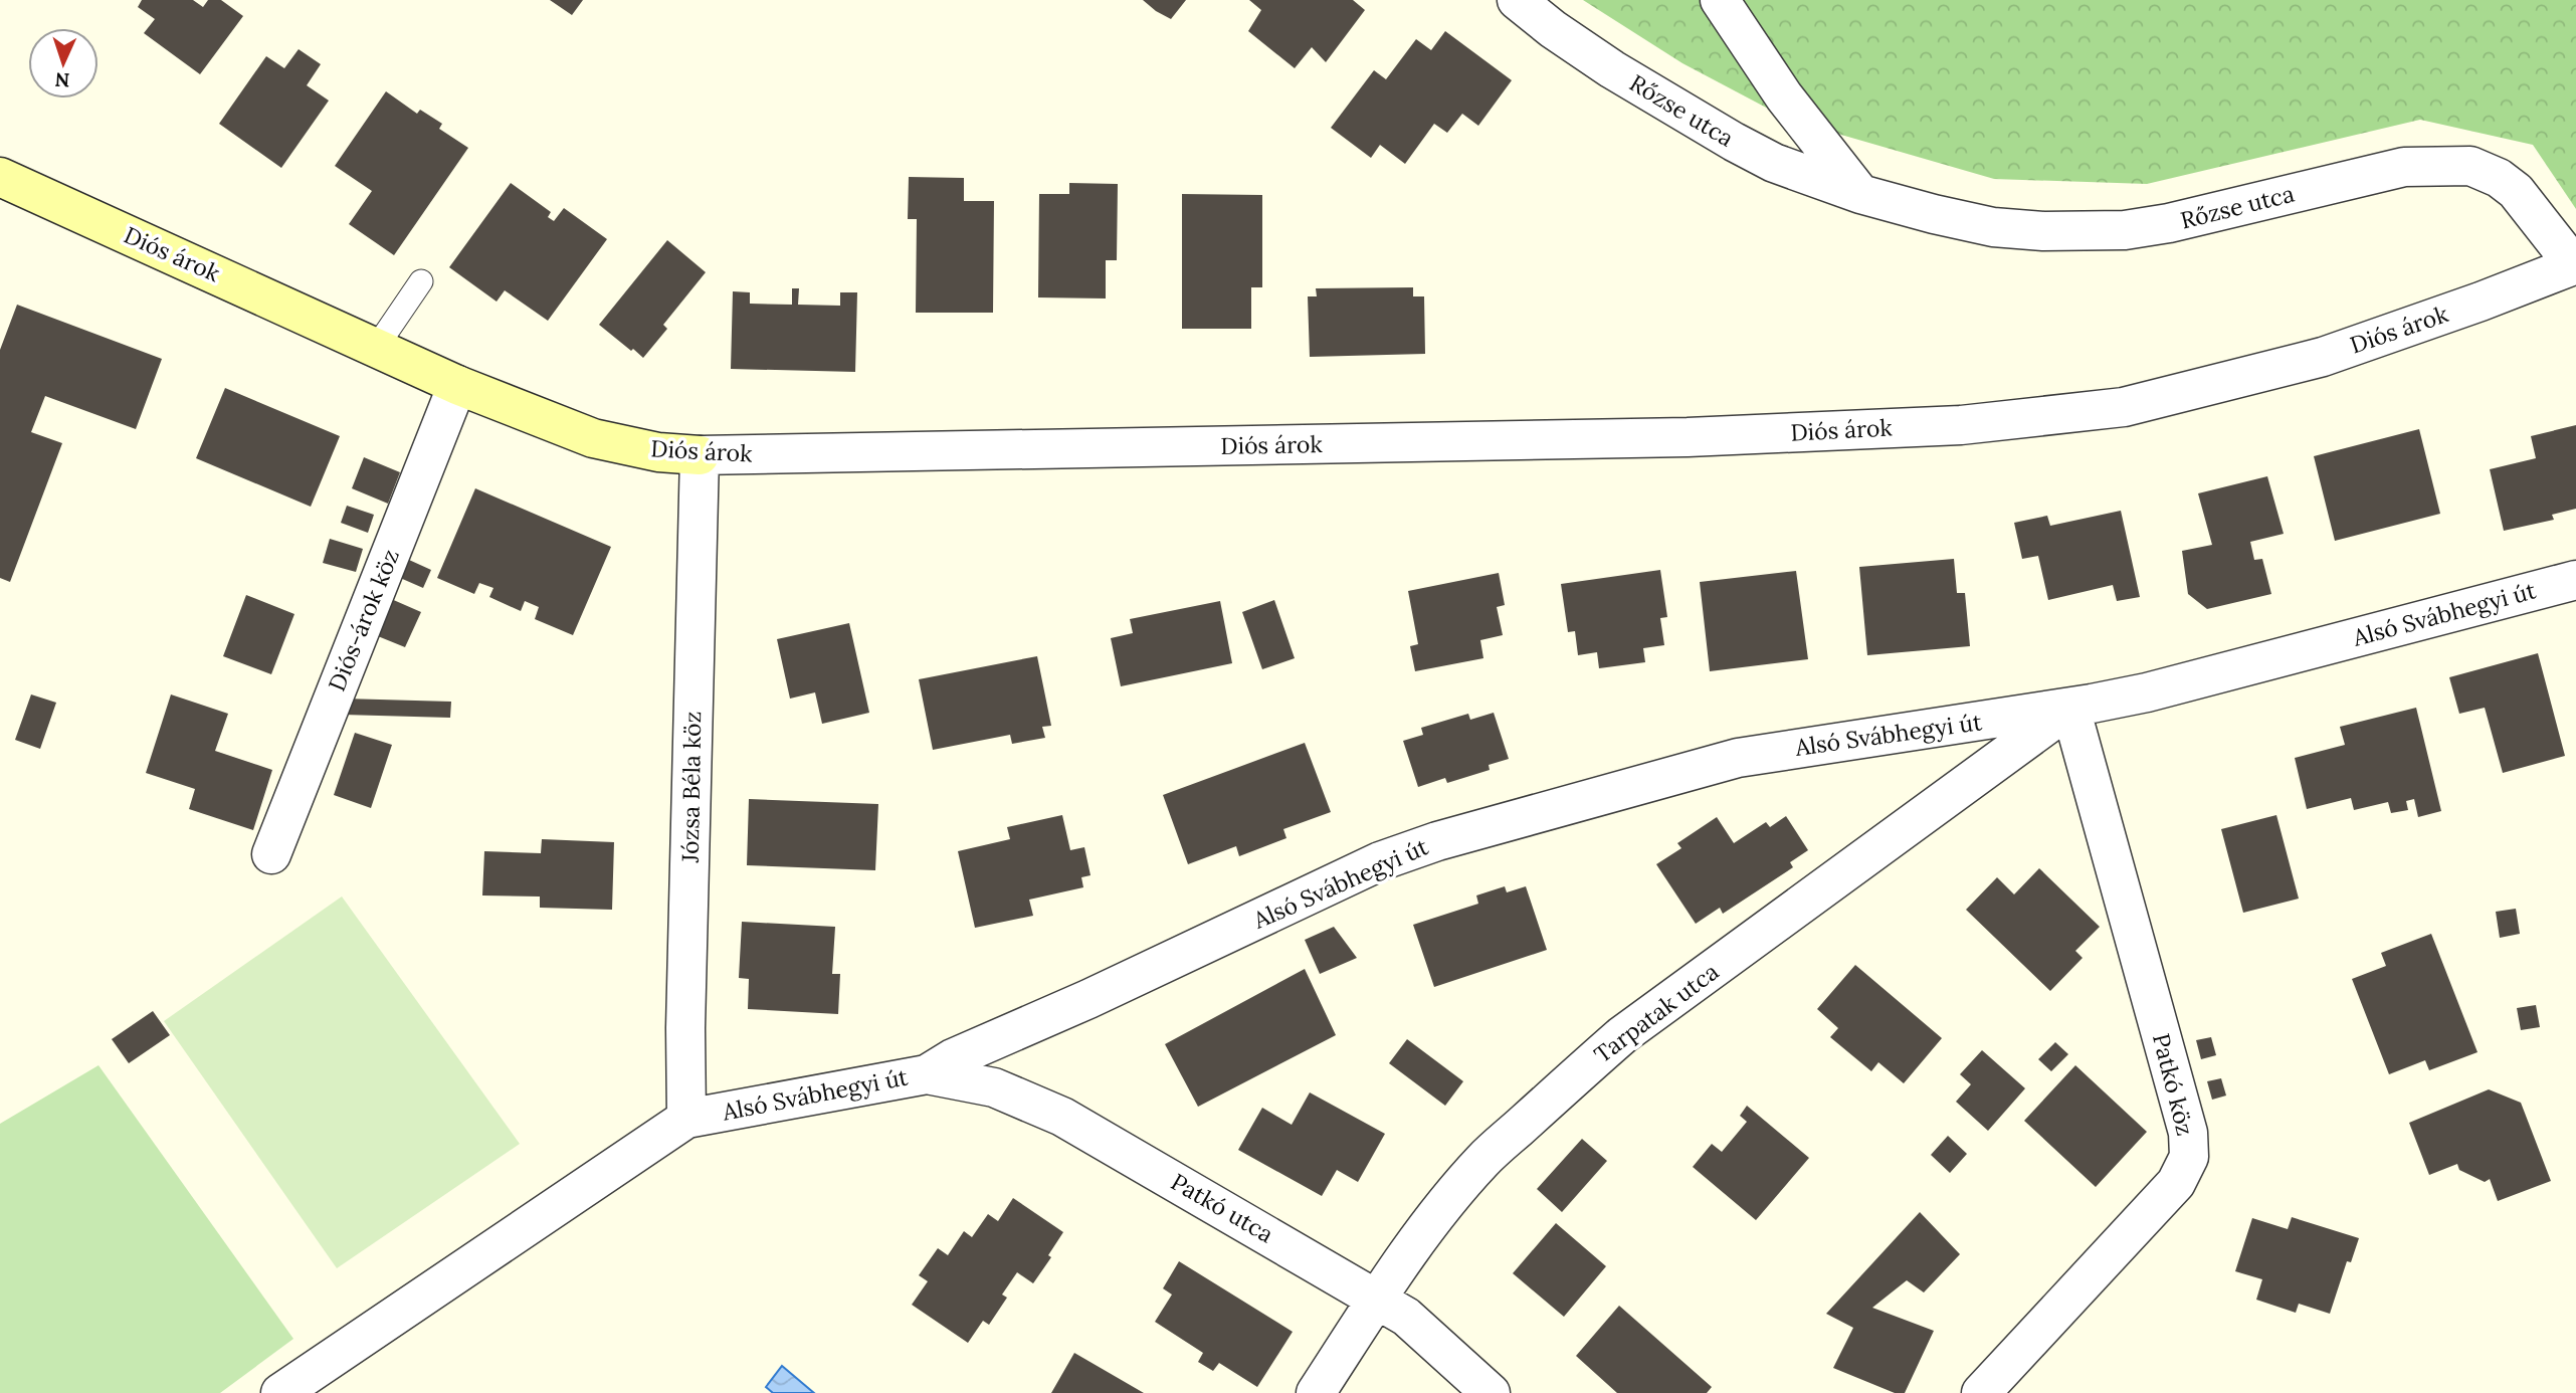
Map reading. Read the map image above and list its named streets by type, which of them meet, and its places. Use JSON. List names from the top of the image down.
{
  "streets": {
    "street": [
      "Rőzse utca",
      "Diós árok",
      "Alsó Svábhegyi út",
      "Diós-árok köz",
      "Józsa Béla köz",
      "Tarpatak utca",
      "Patkó köz",
      "Patkó utca"
    ]
  },
  "crossings": [
    ["Rőzse utca", "Diós árok"],
    ["Diós árok", "Diós-árok köz"],
    ["Diós árok", "Józsa Béla köz"],
    ["Alsó Svábhegyi út", "Józsa Béla köz"],
    ["Alsó Svábhegyi út", "Tarpatak utca"],
    ["Alsó Svábhegyi út", "Patkó köz"],
    ["Alsó Svábhegyi út", "Patkó utca"],
    ["Tarpatak utca", "Patkó köz"],
    ["Tarpatak utca", "Patkó utca"]
  ],
  "north": "bottom"
}
